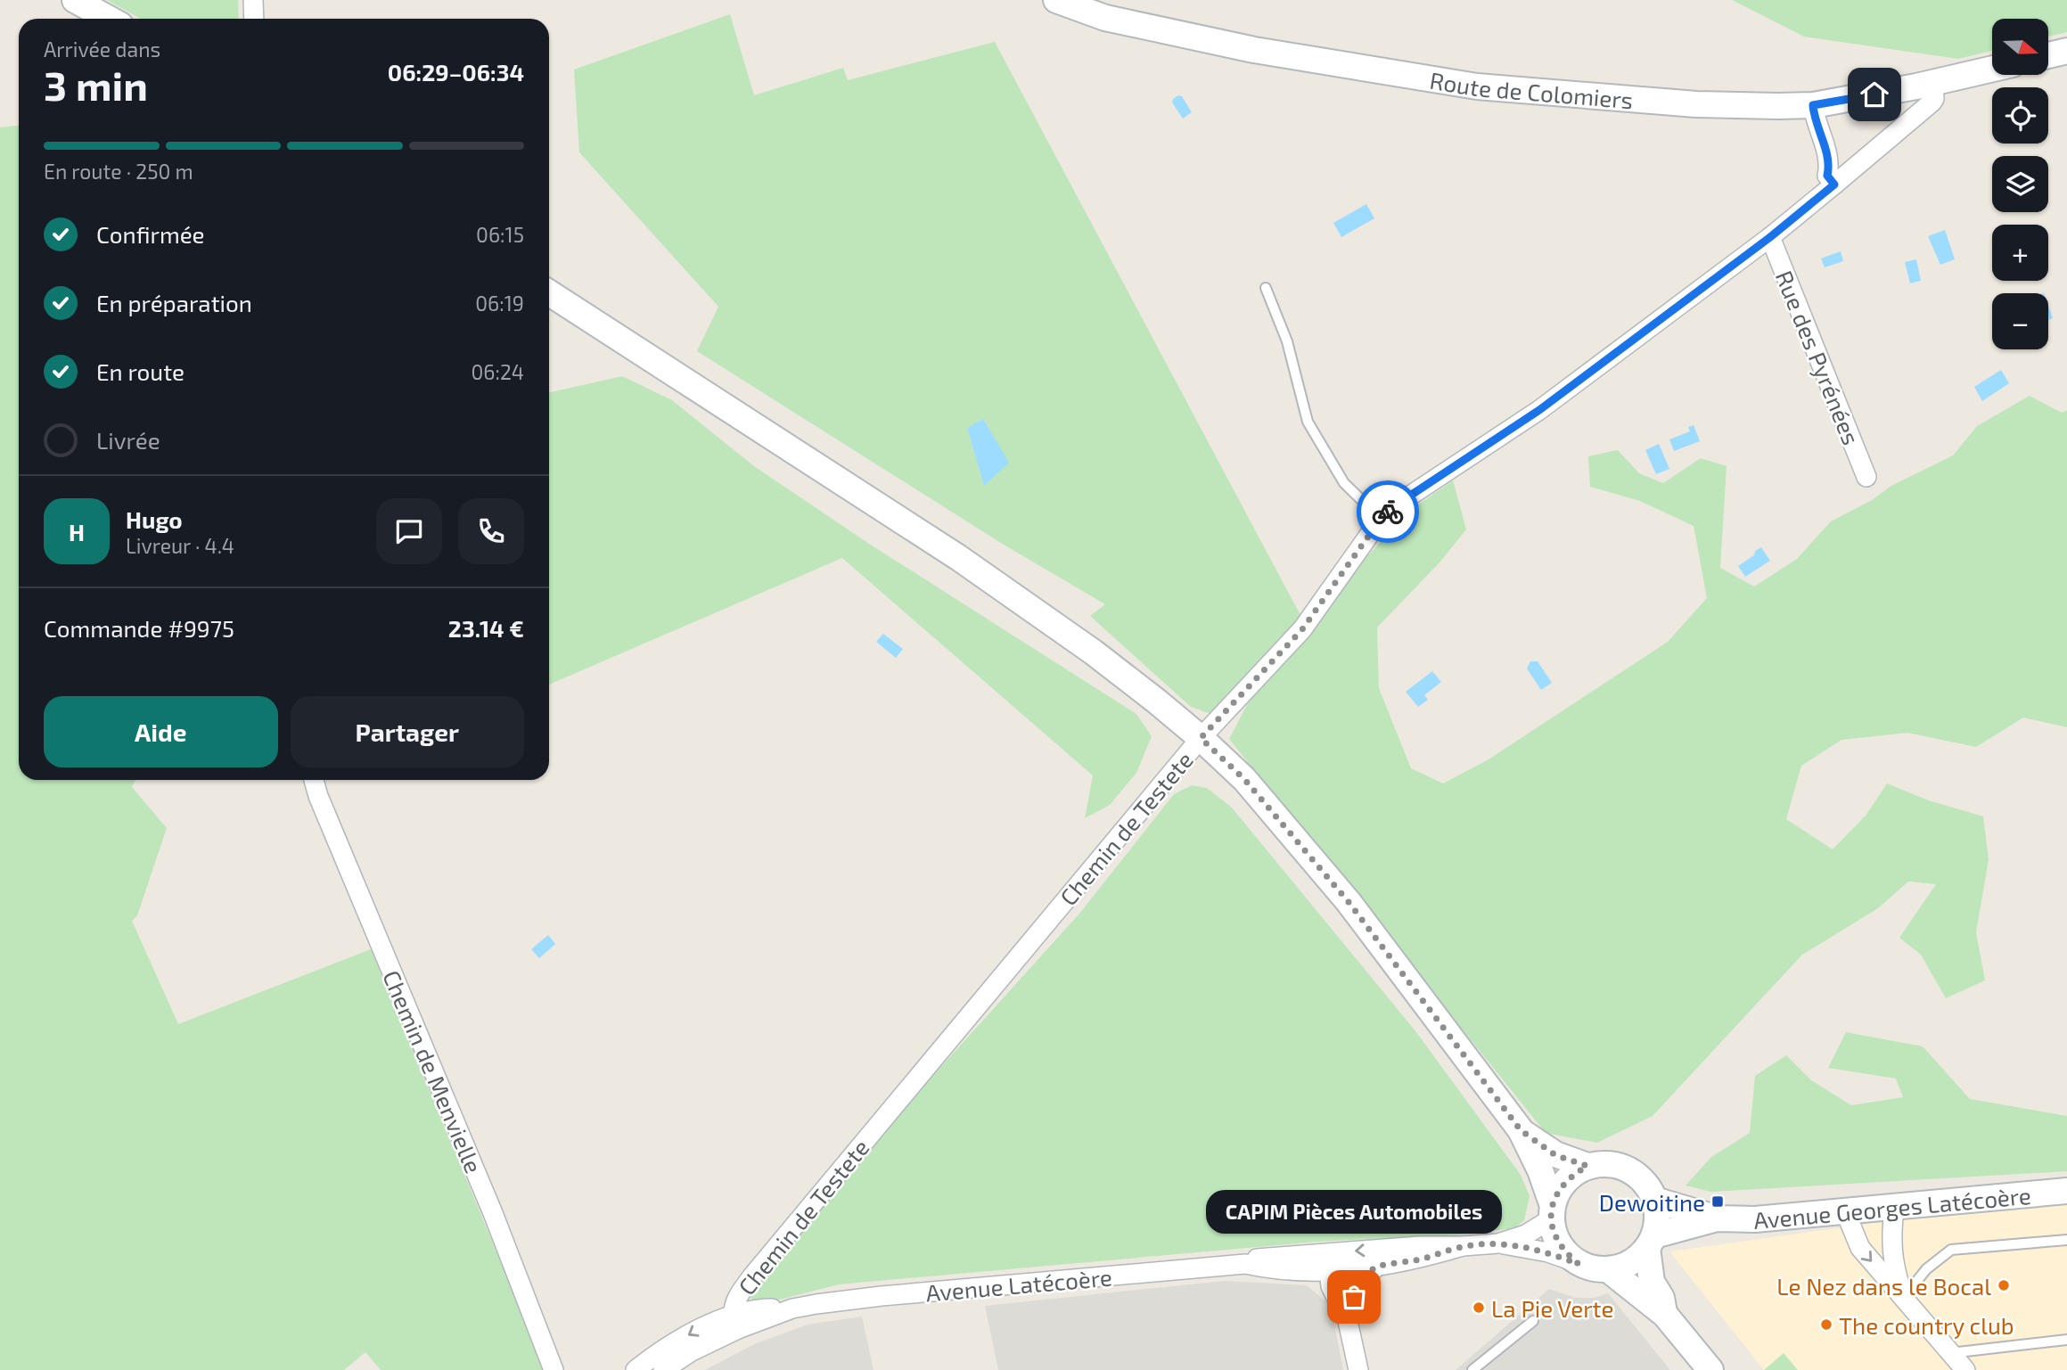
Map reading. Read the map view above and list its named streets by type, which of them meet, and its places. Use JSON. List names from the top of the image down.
{
  "streets": {
    "main road": ["Route de Colomiers", "Avenue Georges Latécoère"],
    "street": [
      "Rue des Pyrénées",
      "Chemin de Testete",
      "Chemin de Menvielle",
      "Avenue Latécoère"
    ]
  },
  "crossings": [
    ["Route de Colomiers", "Chemin de Testete"],
    ["Rue des Pyrénées", "Chemin de Testete"],
    ["Chemin de Testete", "Avenue Latécoère"],
    ["Avenue Georges Latécoère", "Avenue Latécoère"]
  ],
  "places": {
    "transit": ["Dewoitine"],
    "other": [
      "Le Nez dans le Bocal",
      "CAPIM Pièces Automobiles",
      "La Pie Verte",
      "The country club"
    ]
  },
  "north": "right",
  "page": {
    "map_buttons": ["+", "−"],
    "heading": ["3 min", "Arrivée dans", "06:29–06:34"],
    "panel": [
      "Hugo",
      "Livreur · 4.4",
      "Commande #9975",
      "23.14 €"
    ],
    "bar": "En route · 250 m",
    "list": [
      ["Confirmée", "06:15"],
      ["En préparation", "06:19"],
      ["En route", "06:24"],
      "Livrée"
    ],
    "round": "H",
    "buttons": ["Aide", "Partager"],
    "bubble": "CAPIM Pièces Automobiles"
  }
}
